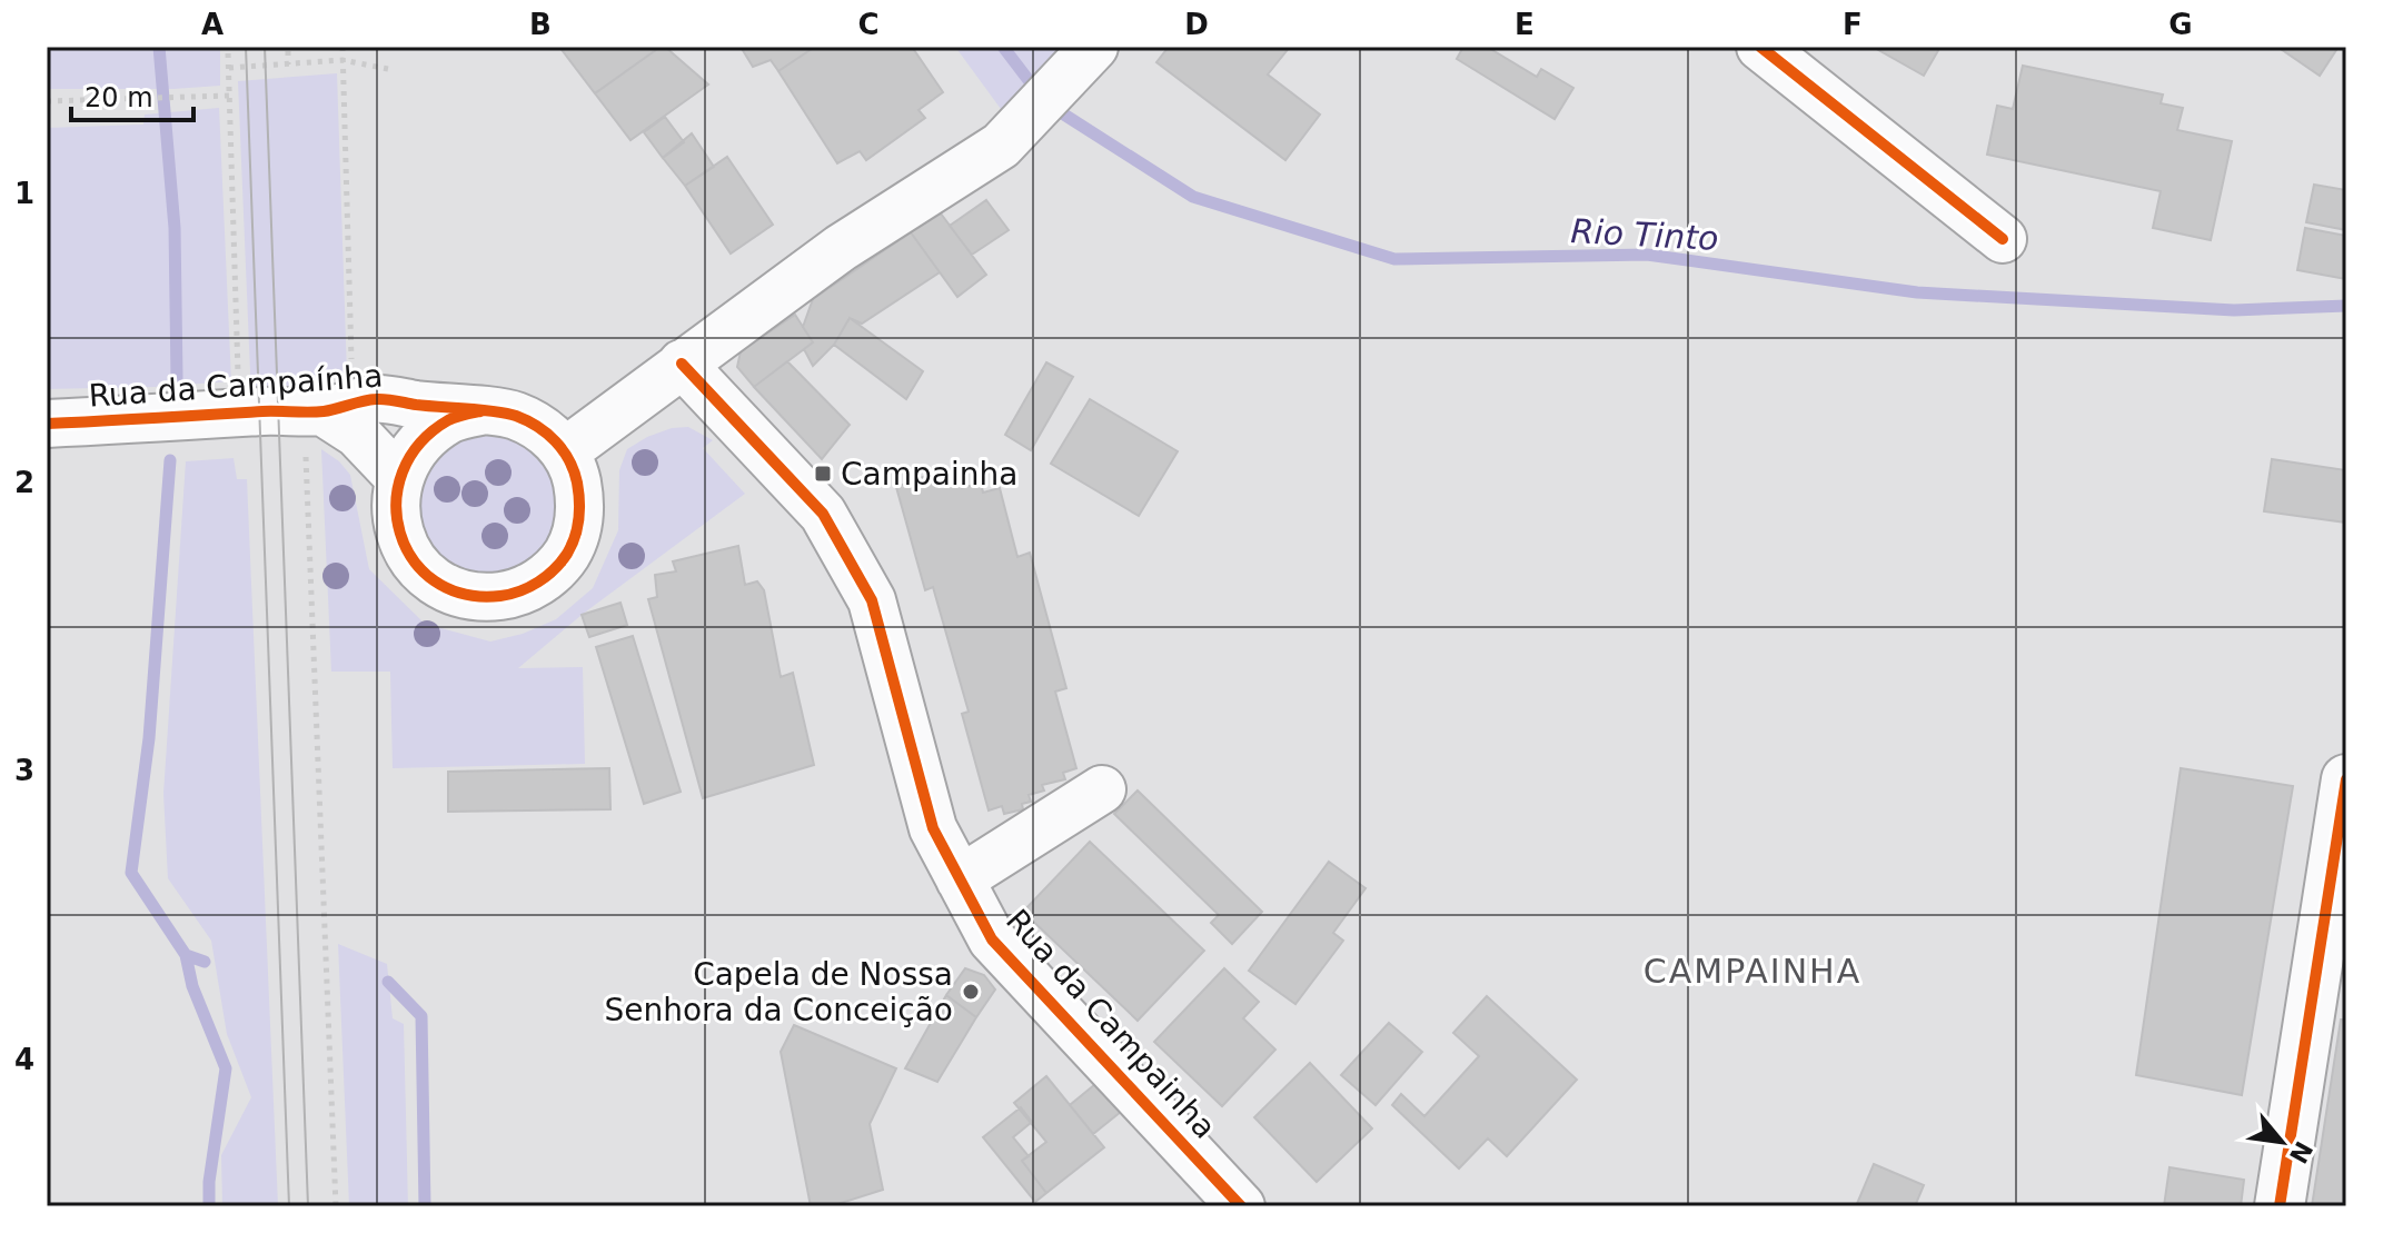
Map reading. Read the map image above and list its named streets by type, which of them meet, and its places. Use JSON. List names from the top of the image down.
{
  "streets": {
    "street": ["Rua da Campaínha", "Rua da Campainha"]
  },
  "districts": ["CAMPAINHA"],
  "water": ["Rio Tinto"],
  "places": {
    "transit": ["Campainha"],
    "other": ["Capela de Nossa Senhora da Conceição"]
  },
  "scale_bar": "20 m",
  "north": "bottom right",
  "grid": {
    "columns": [
      "A",
      "B",
      "C",
      "D",
      "E",
      "F",
      "G"
    ],
    "rows": [
      "1",
      "2",
      "3",
      "4"
    ]
  }
}
